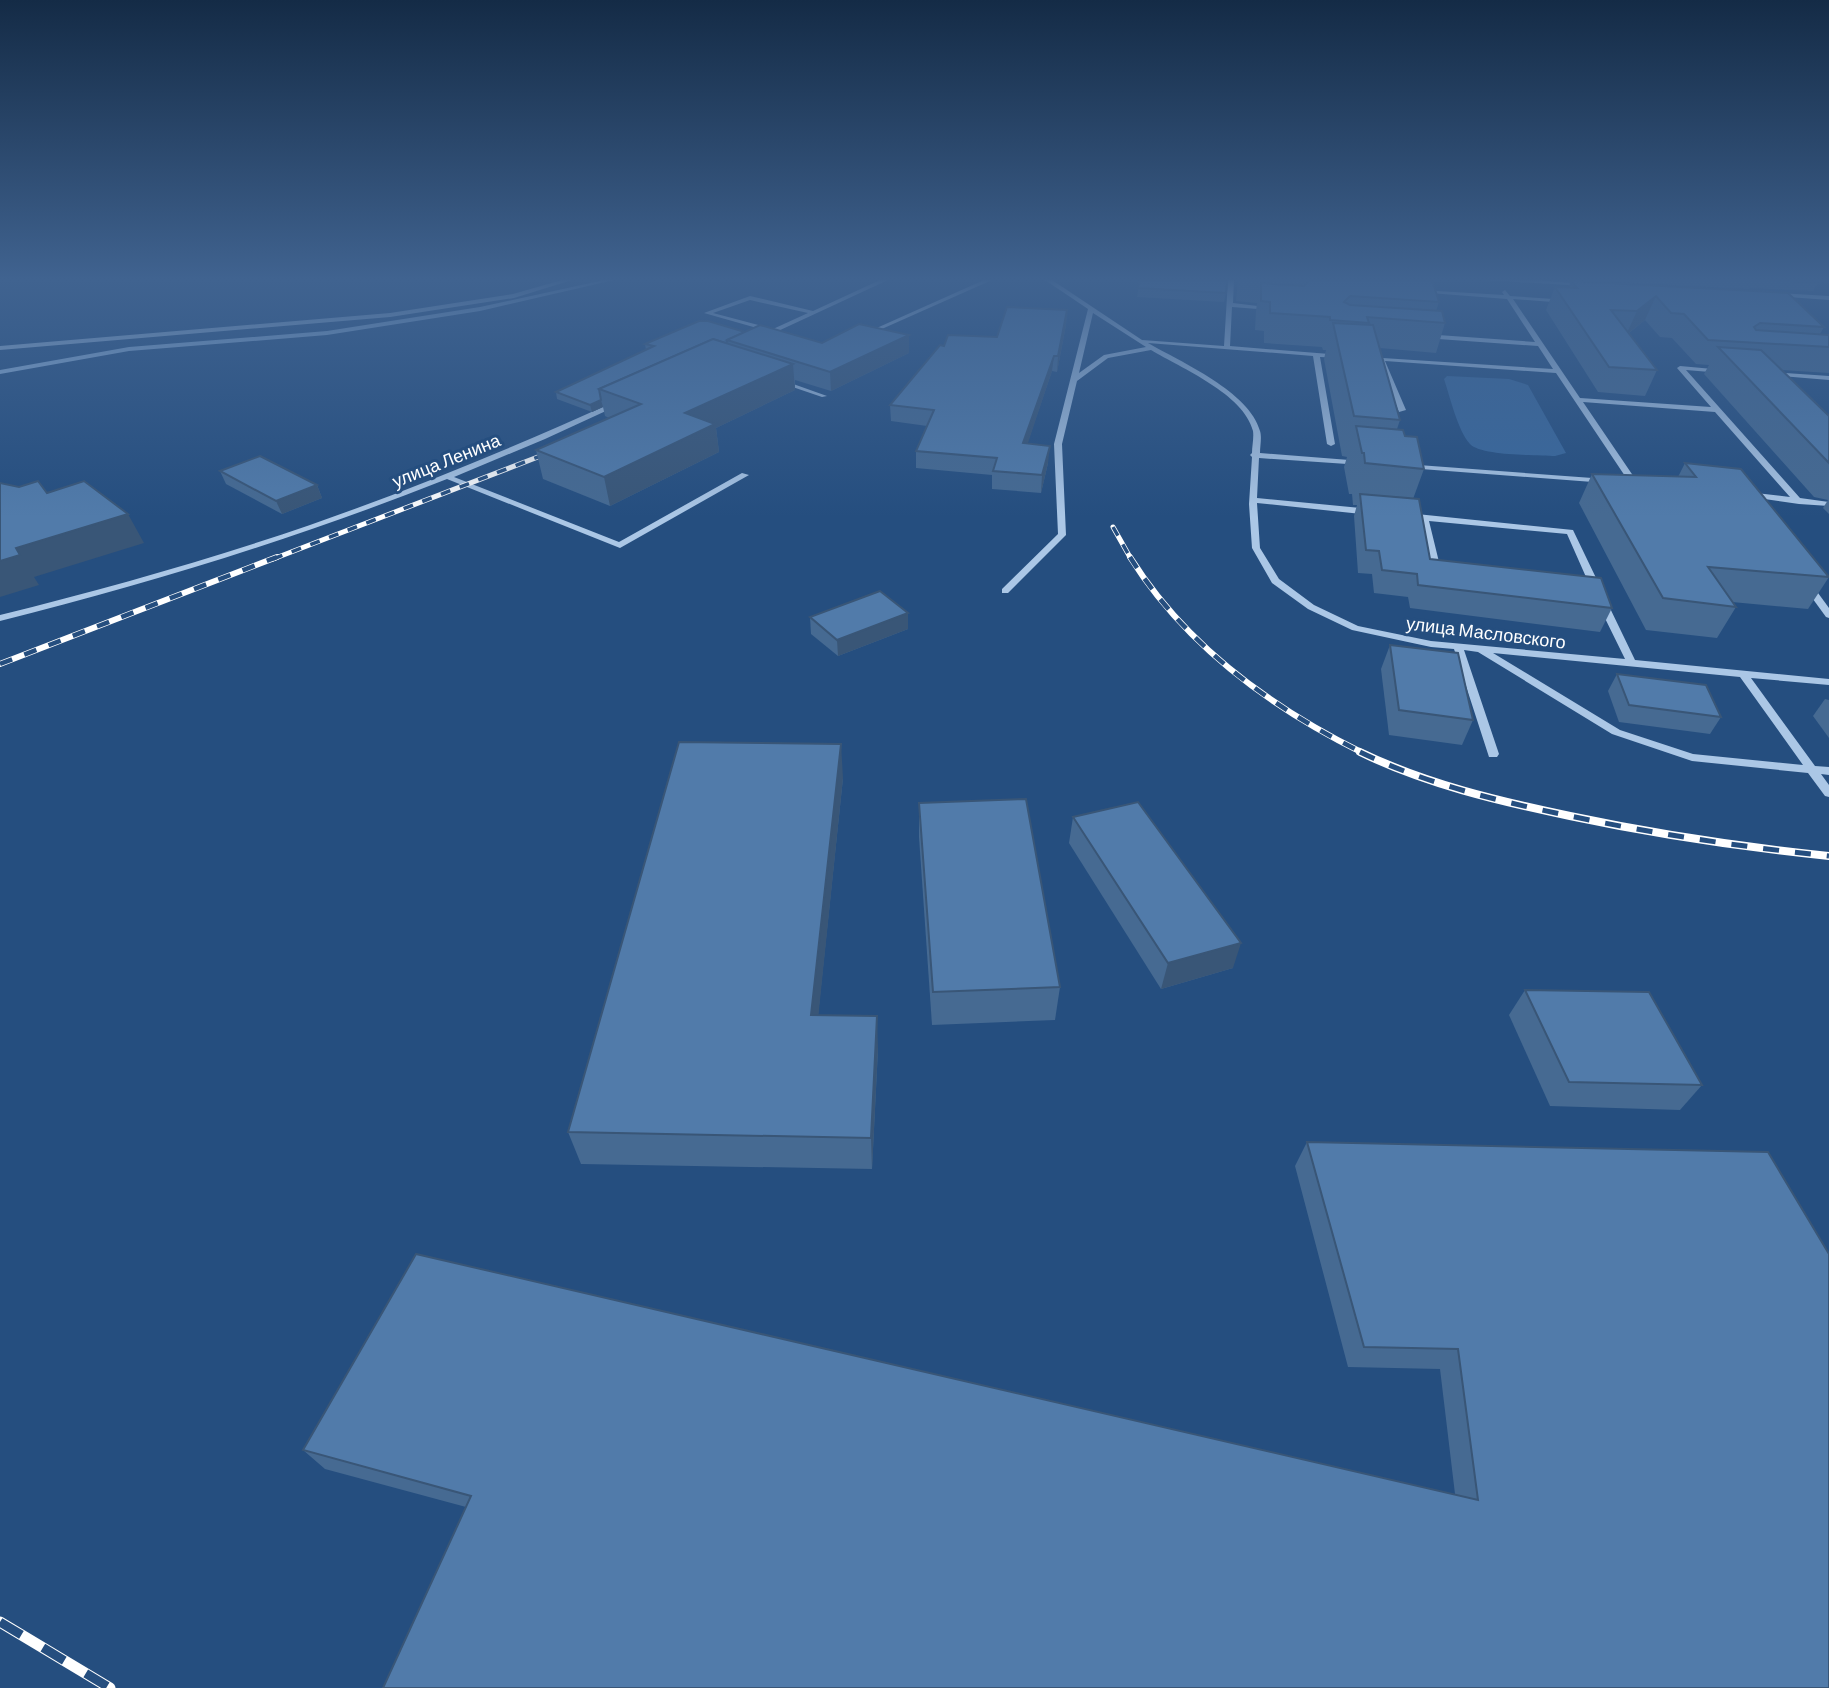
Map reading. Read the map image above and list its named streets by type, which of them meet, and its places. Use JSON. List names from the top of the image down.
{
  "streets": {
    "street": ["улица Ленина", "улица Масловского"]
  }
}
